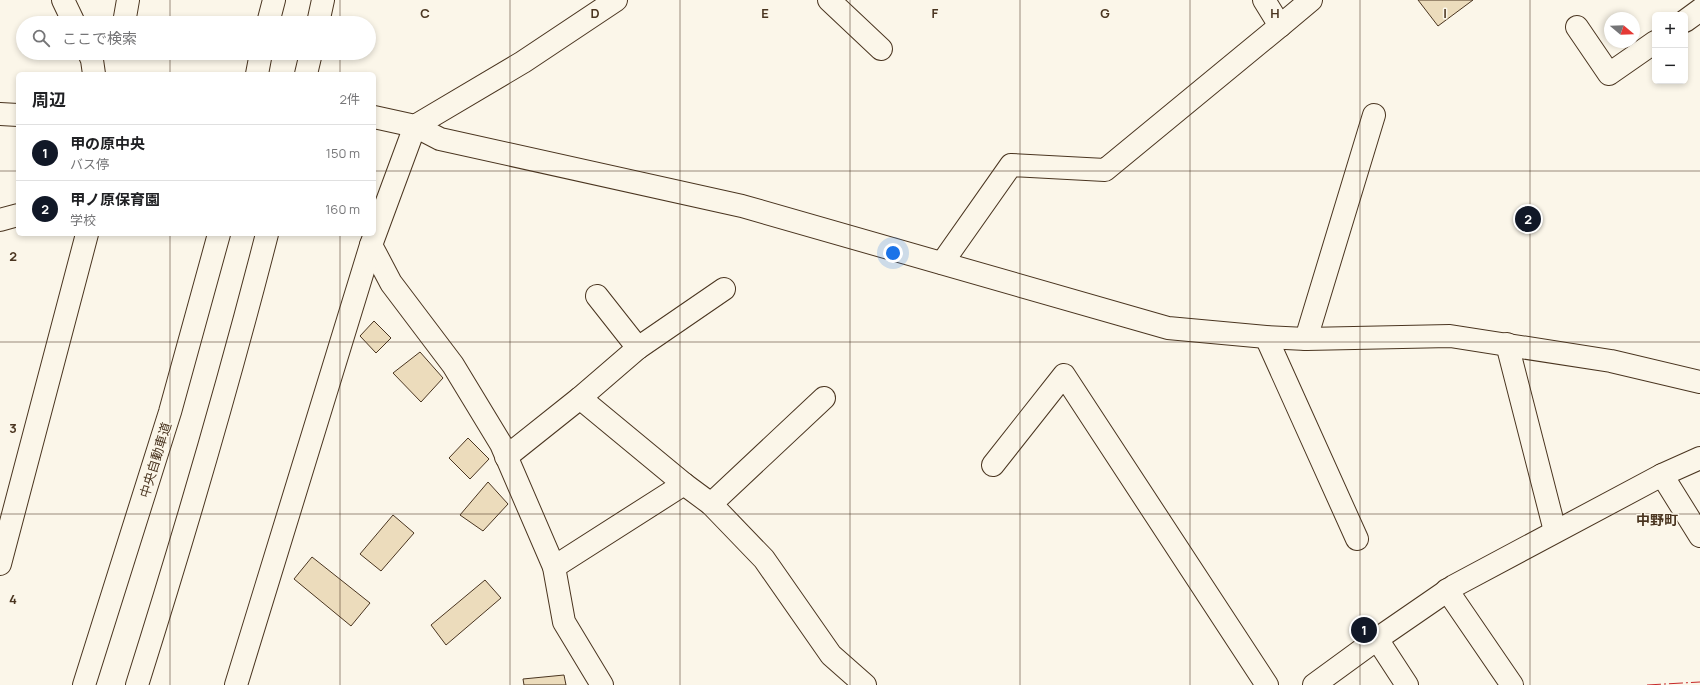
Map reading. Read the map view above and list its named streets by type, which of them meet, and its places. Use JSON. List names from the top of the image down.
{
  "streets": {
    "main road": ["中央自動車道"]
  },
  "districts": ["中野町"],
  "north": "right",
  "page": {
    "map_buttons": ["+", "−"],
    "search": "ここで検索",
    "heading": ["周辺", "2件"],
    "list": [
      {
        "mark": "1",
        "name": "甲の原中央",
        "note": "バス停",
        "value": "150 m"
      },
      {
        "mark": "2",
        "name": "甲ノ原保育園",
        "note": "学校",
        "value": "160 m"
      }
    ],
    "pins": ["2", "1"]
  },
  "grid": {
    "columns": [
      "C",
      "D",
      "E",
      "F",
      "G",
      "H",
      "I"
    ],
    "rows": ["2", "3", "4"]
  }
}
